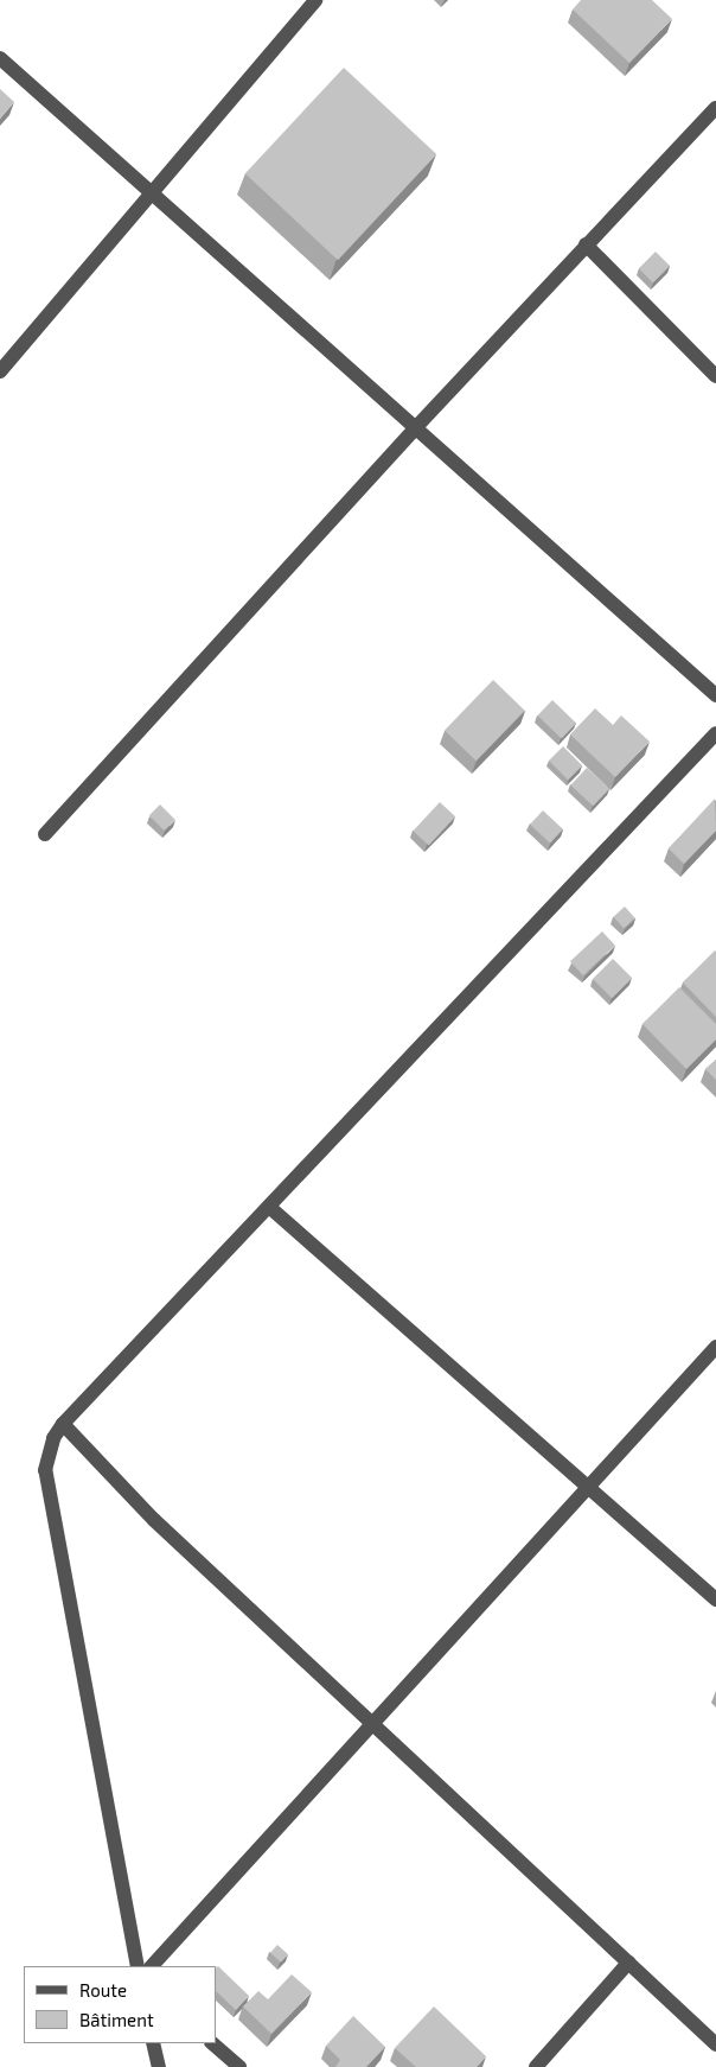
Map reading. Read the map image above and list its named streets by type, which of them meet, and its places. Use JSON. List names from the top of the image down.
{
  "legend": ["Route", "Bâtiment"]
}
